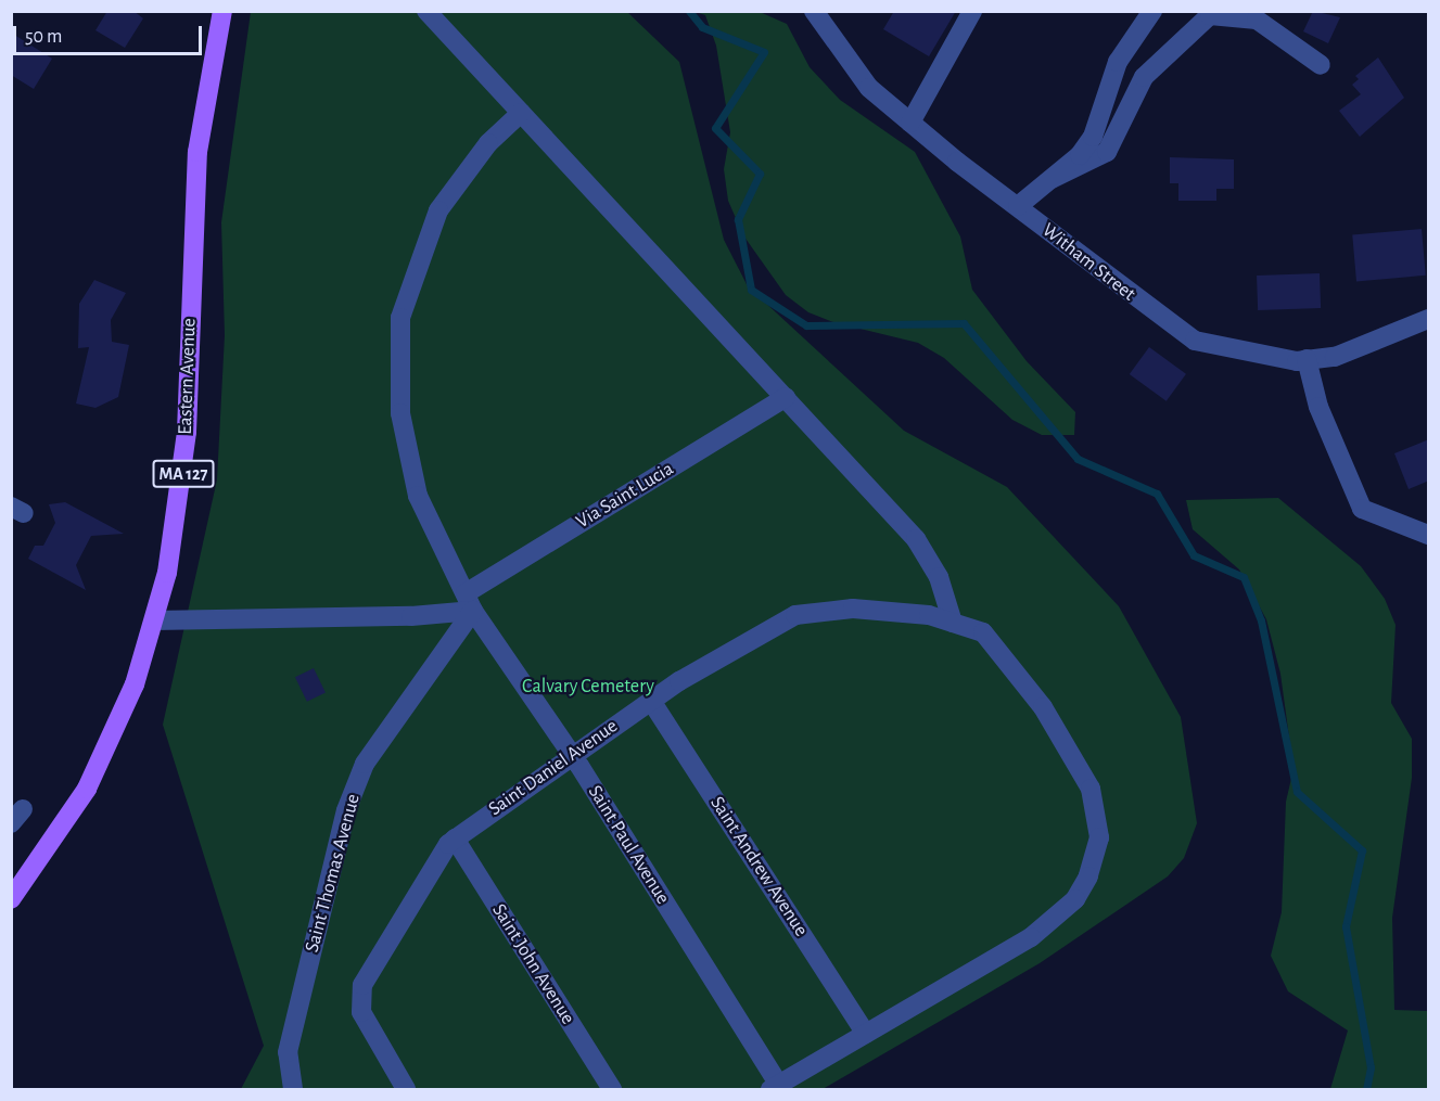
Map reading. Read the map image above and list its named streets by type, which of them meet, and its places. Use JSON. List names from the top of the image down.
{
  "streets": {
    "main road": ["Eastern Avenue", "MA 127"],
    "street": [
      "Witham Street",
      "Via Saint Lucia",
      "Saint Daniel Avenue",
      "Saint Paul Avenue",
      "Saint Andrew Avenue",
      "Saint Thomas Avenue",
      "Saint John Avenue"
    ]
  },
  "crossings": [
    ["Via Saint Lucia", "Saint Paul Avenue"],
    ["Via Saint Lucia", "Saint Thomas Avenue"],
    ["Saint Daniel Avenue", "Saint Paul Avenue"],
    ["Saint Daniel Avenue", "Saint Andrew Avenue"],
    ["Saint Daniel Avenue", "Saint John Avenue"],
    ["Saint Paul Avenue", "Saint Thomas Avenue"]
  ],
  "parks": ["Calvary Cemetery"],
  "scale_bar": "50 m"
}
